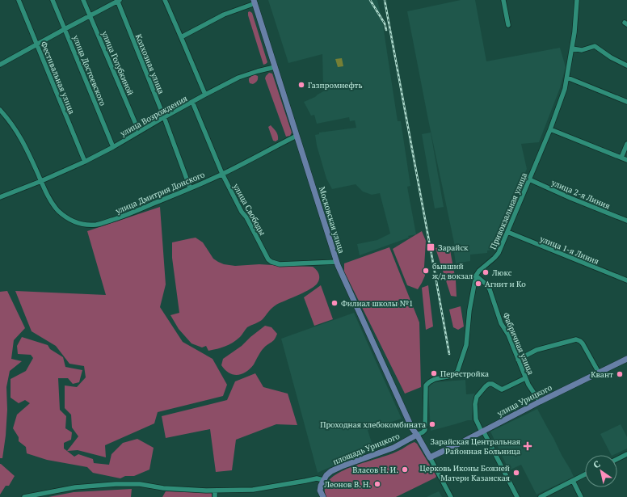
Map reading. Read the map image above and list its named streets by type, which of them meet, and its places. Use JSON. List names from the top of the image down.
{
  "streets": {
    "main road": ["Московская улица", "улица Урицкого", "площадь Урицкого"],
    "street": [
      "улица Голубкиной",
      "Колхозная улица",
      "улица Достоевского",
      "Фестивальная улица",
      "улица Возрождения",
      "улица Дмитрия Донского",
      "улица 2-я Линия",
      "улица Свободы",
      "Привокзальная улица",
      "улица 1-я Линия",
      "Фабричная улица"
    ]
  },
  "crossings": [
    ["улица Голубкиной", "улица Возрождения"],
    ["Колхозная улица", "улица Возрождения"],
    ["Колхозная улица", "улица Дмитрия Донского"],
    ["улица Достоевского", "улица Возрождения"],
    ["Фестивальная улица", "улица Возрождения"],
    ["улица Возрождения", "улица Дмитрия Донского"],
    ["улица Возрождения", "улица Свободы"],
    ["улица Возрождения", "Московская улица"],
    ["улица Дмитрия Донского", "улица Свободы"],
    ["улица Дмитрия Донского", "Московская улица"],
    ["улица 2-я Линия", "Привокзальная улица"],
    ["улица Свободы", "Московская улица"],
    ["Привокзальная улица", "улица 1-я Линия"],
    ["Привокзальная улица", "Фабричная улица"],
    ["Московская улица", "улица Урицкого"],
    ["Московская улица", "площадь Урицкого"],
    ["Фабричная улица", "улица Урицкого"]
  ],
  "places": {
    "other": [
      "Газпромнефть",
      "бывший ж/д вокзал",
      "Люкс",
      "Агнит и Ко",
      "Филиал школы №1",
      "Перестройка",
      "Квант",
      "Проходная хлебокомбината",
      "Власов Н. И.",
      "Церковь Иконы Божией Матери Казанская",
      "Леонов В. Н."
    ],
    "transit": ["Зарайск"],
    "health": ["Зарайская Центральная Районная Больница"]
  },
  "north": "top left"
}
